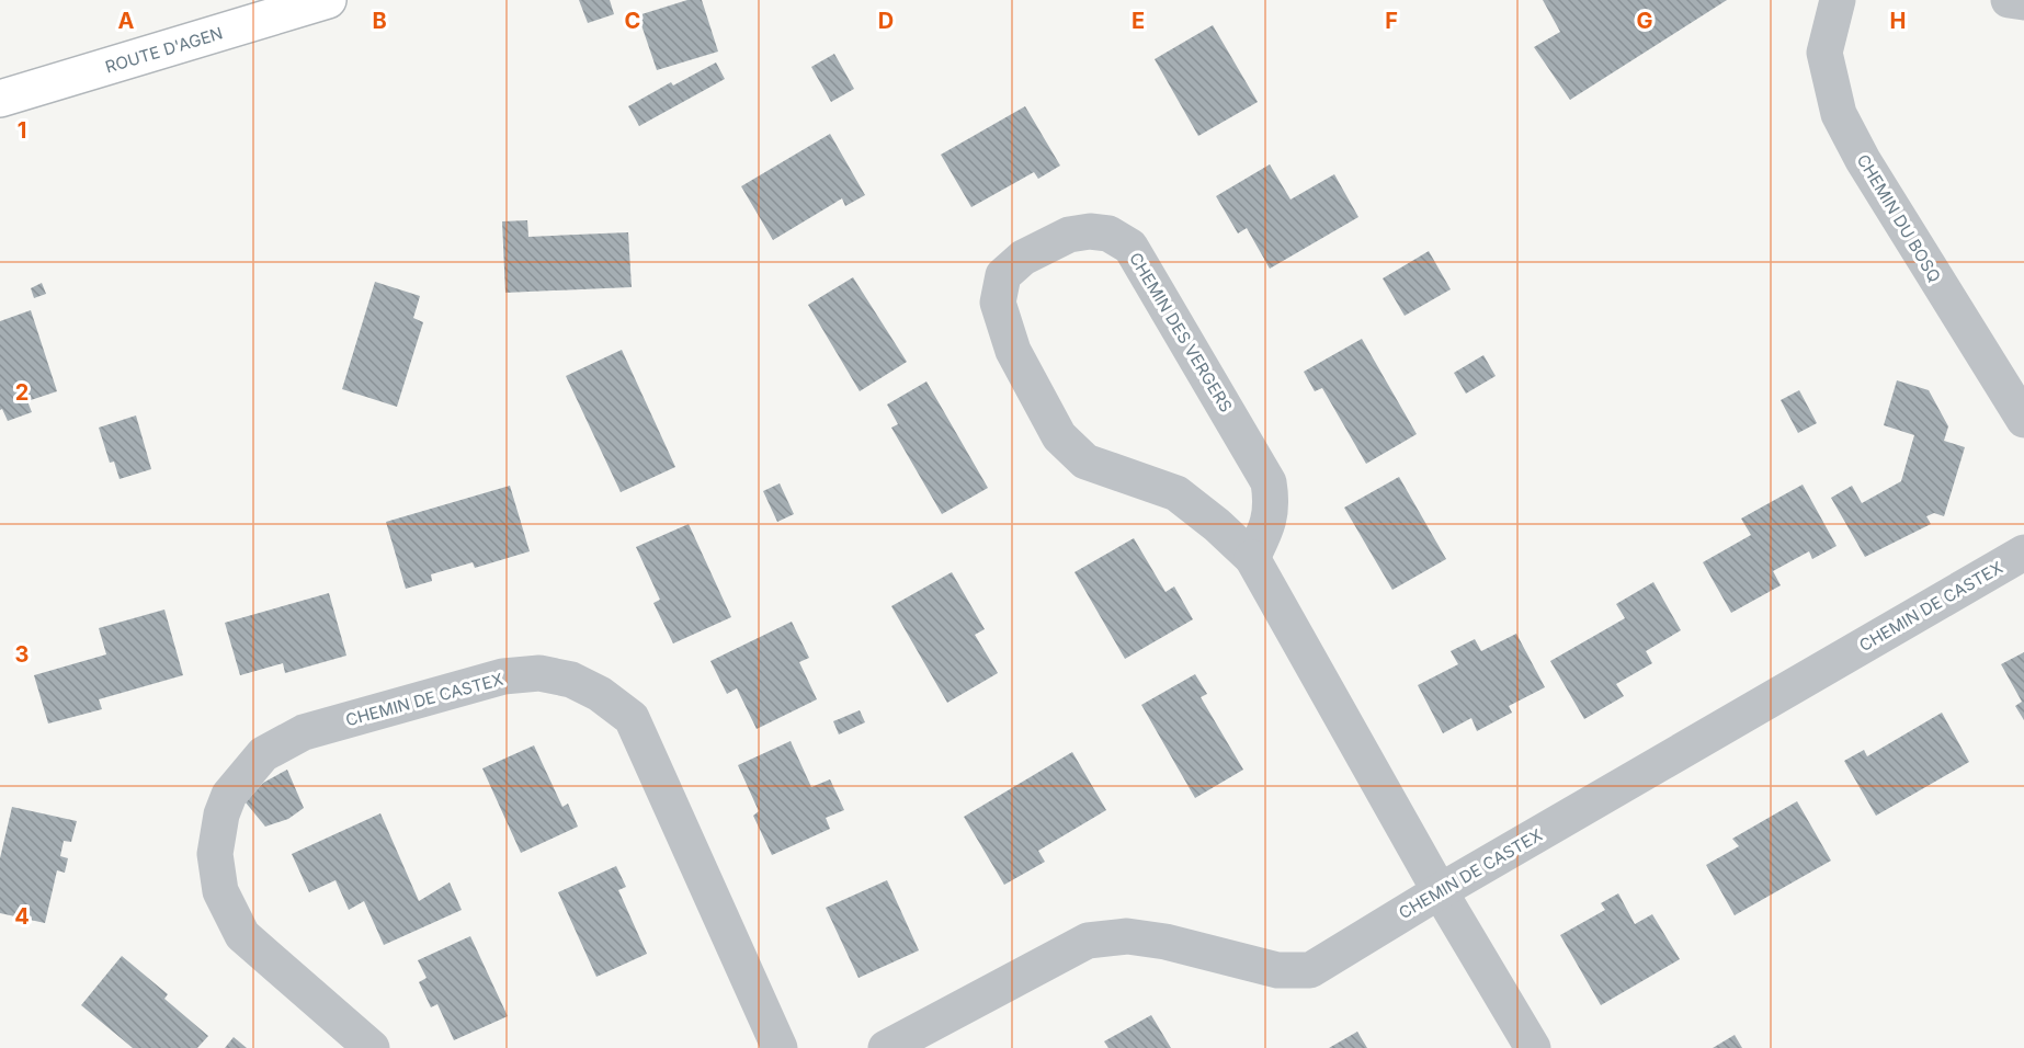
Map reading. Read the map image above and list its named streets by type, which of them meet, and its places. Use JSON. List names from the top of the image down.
{
  "streets": {
    "main road": ["ROUTE D'AGEN"],
    "street": ["CHEMIN DU BOSQ", "CHEMIN DES VERGERS", "CHEMIN DE CASTEX"]
  },
  "crossings": [
    ["CHEMIN DES VERGERS", "CHEMIN DE CASTEX"]
  ],
  "grid": {
    "columns": [
      "A",
      "B",
      "C",
      "D",
      "E",
      "F",
      "G",
      "H"
    ],
    "rows": [
      "1",
      "2",
      "3",
      "4"
    ]
  }
}
